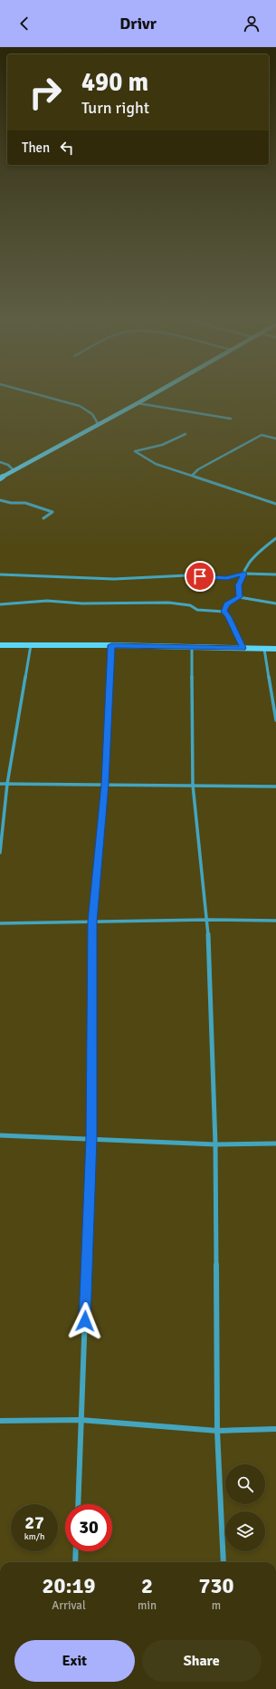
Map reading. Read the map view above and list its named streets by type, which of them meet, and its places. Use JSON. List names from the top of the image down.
{
  "page": {
    "header": "Drivr",
    "turn": ["490 m", "Turn right"],
    "then": "Then",
    "speed": "27 km/h",
    "limit": "30",
    "eta": [
      "20:19",
      "Arrival",
      "2",
      "min",
      "730",
      "m"
    ],
    "buttons": ["Exit", "Share"]
  }
}
